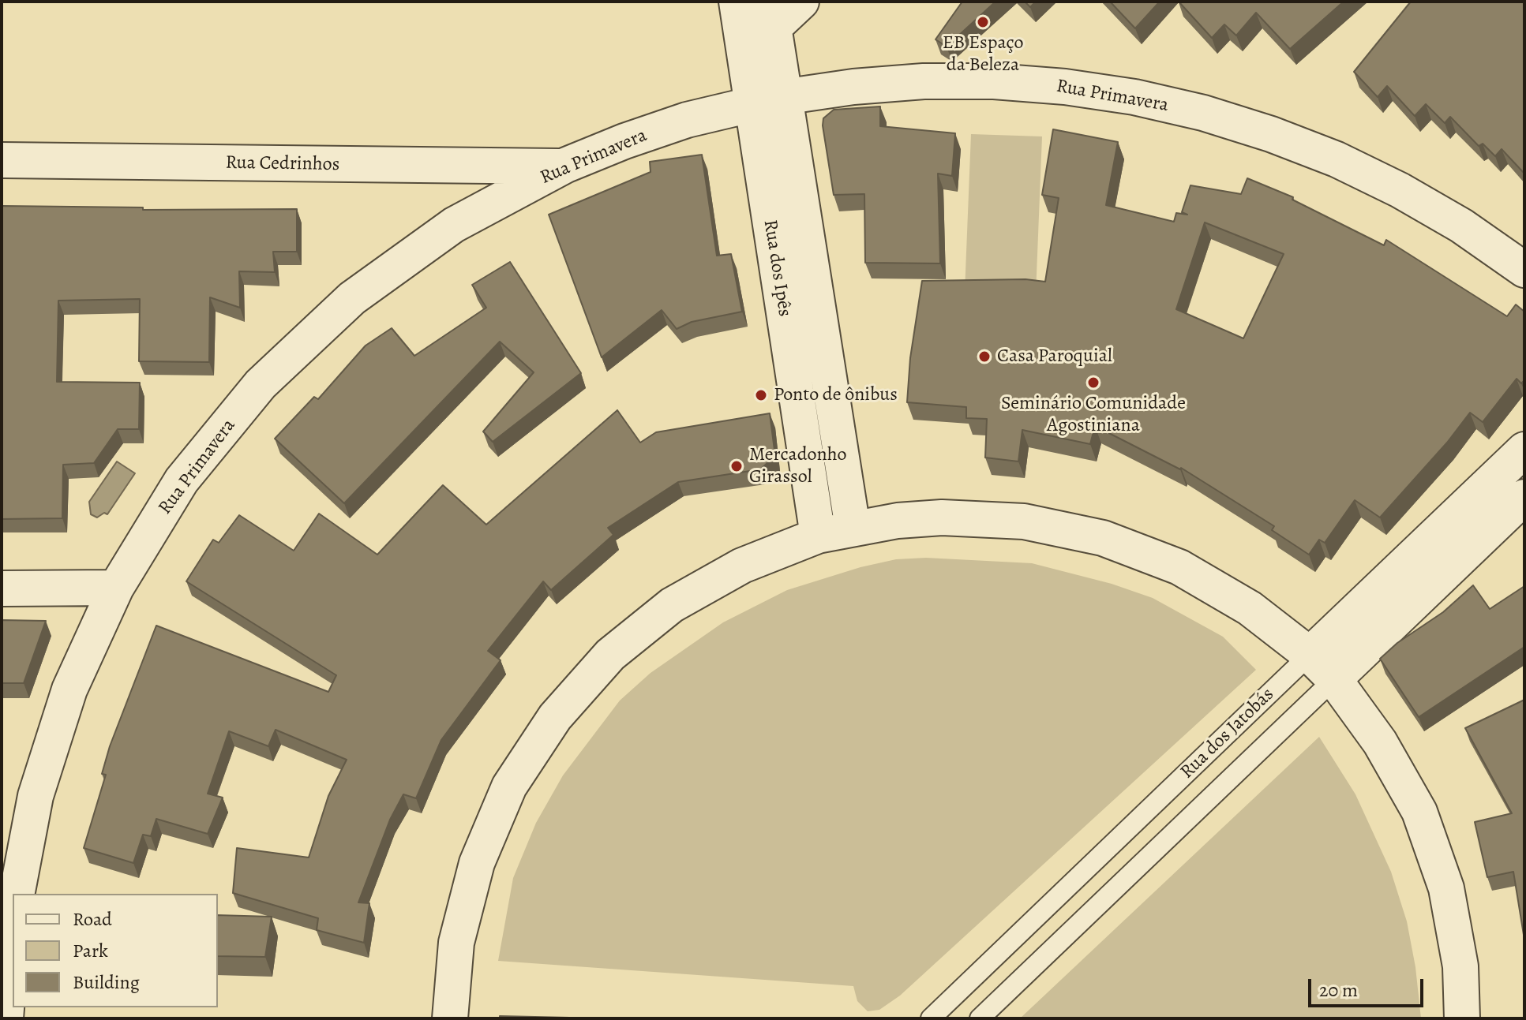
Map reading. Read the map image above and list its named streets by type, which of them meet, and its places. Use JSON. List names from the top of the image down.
{
  "streets": {
    "street": [
      "Rua Primavera",
      "Rua Cedrinhos",
      "Rua dos Ipês",
      "Rua dos Jatobás"
    ]
  },
  "crossings": [
    ["Rua Primavera", "Rua Cedrinhos"],
    ["Rua Primavera", "Rua dos Ipês"]
  ],
  "places": [
    "EB Espaço da Beleza",
    "Casa Paroquial",
    "Seminário Comunidade Agostiniana",
    "Ponto de ônibus",
    "Mercadonho Girassol"
  ],
  "legend": ["Road", "Park", "Building"],
  "scale_bar": "20 m"
}
